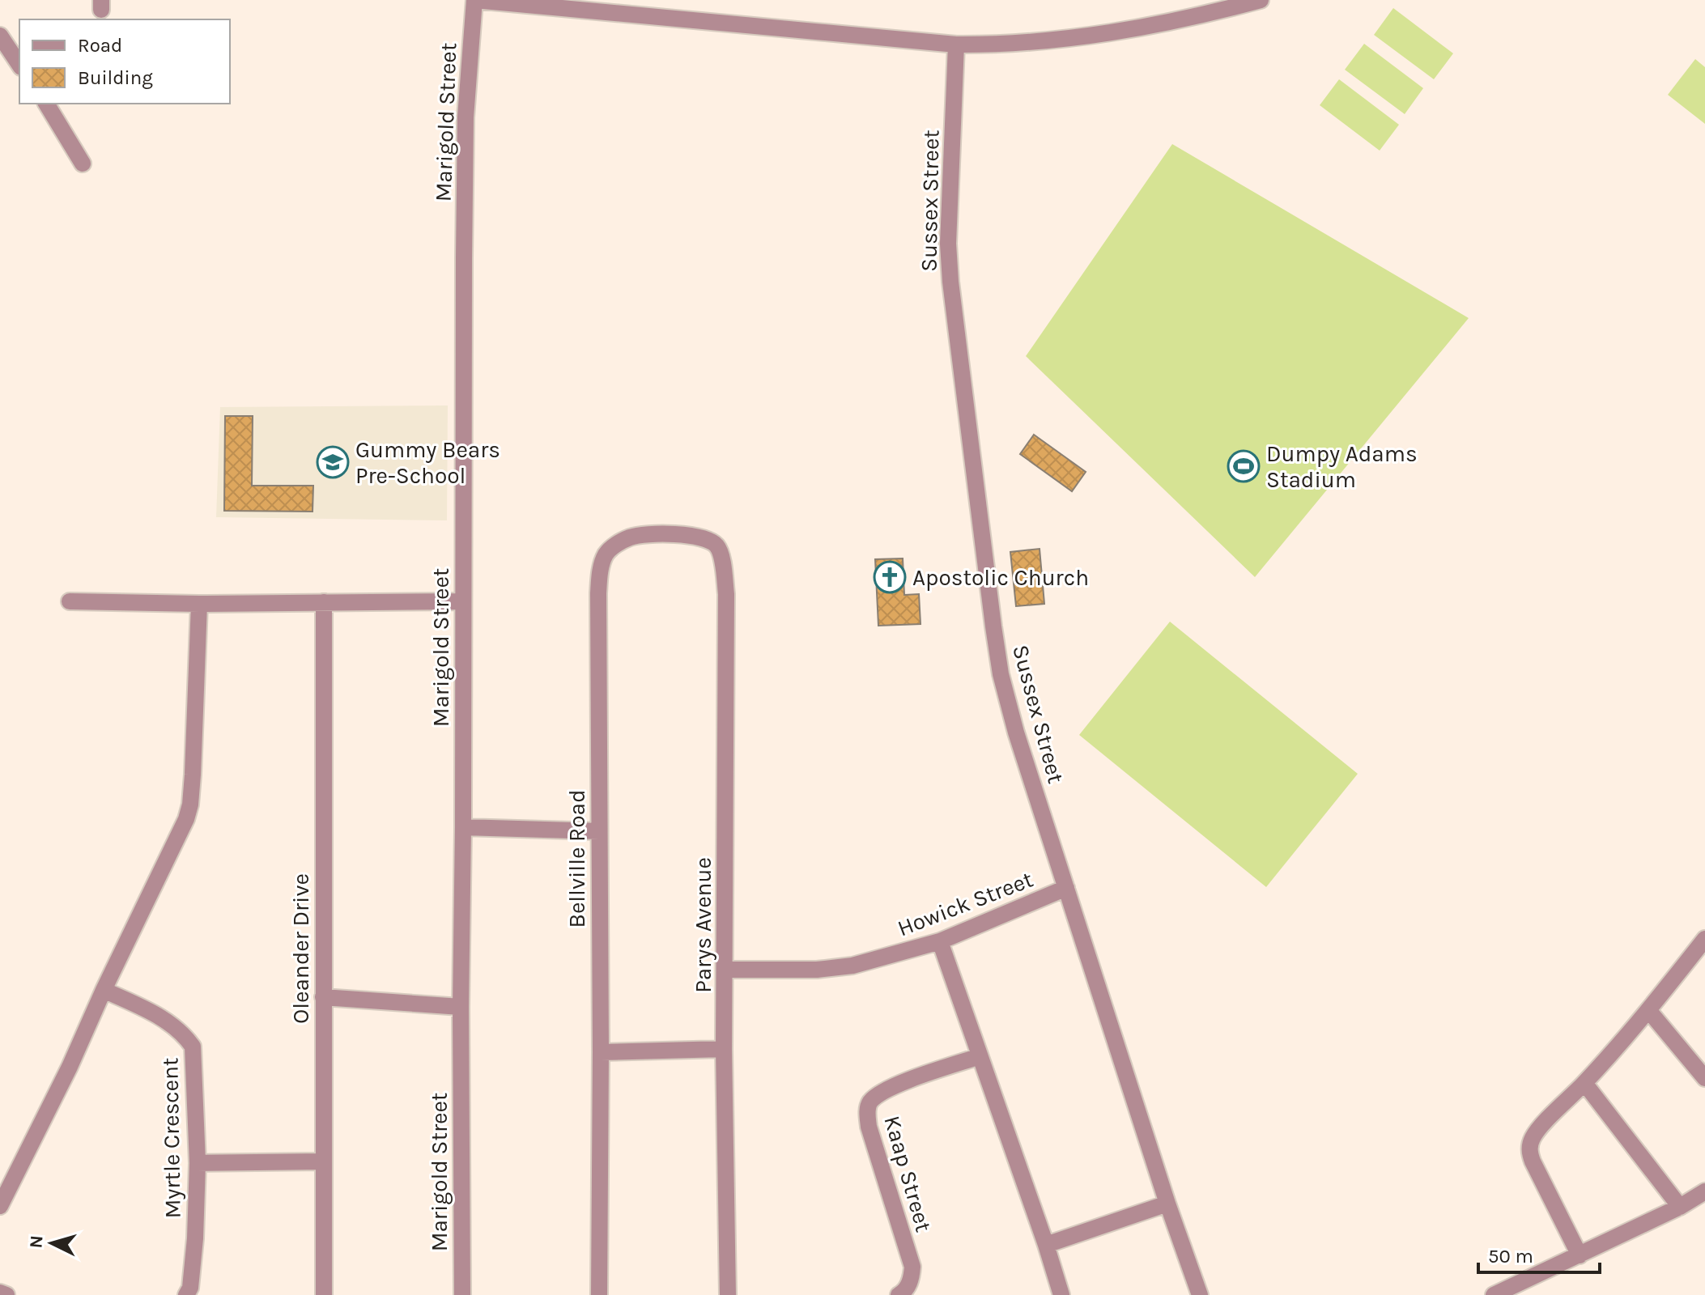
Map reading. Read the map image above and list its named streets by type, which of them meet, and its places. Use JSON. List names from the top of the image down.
{
  "streets": {
    "street": [
      "Marigold Street",
      "Sussex Street",
      "Bellville Road",
      "Howick Street",
      "Parys Avenue",
      "Oleander Drive",
      "Myrtle Crescent",
      "Kaap Street"
    ]
  },
  "crossings": [
    ["Sussex Street", "Howick Street"],
    ["Bellville Road", "Parys Avenue"],
    ["Howick Street", "Parys Avenue"]
  ],
  "places": {
    "school or university": ["Gummy Bears Pre-School"],
    "sports": ["Dumpy Adams Stadium"],
    "church": ["Apostolic Church"]
  },
  "legend": ["Road", "Building"],
  "scale_bar": "50 m",
  "north": "left"
}
